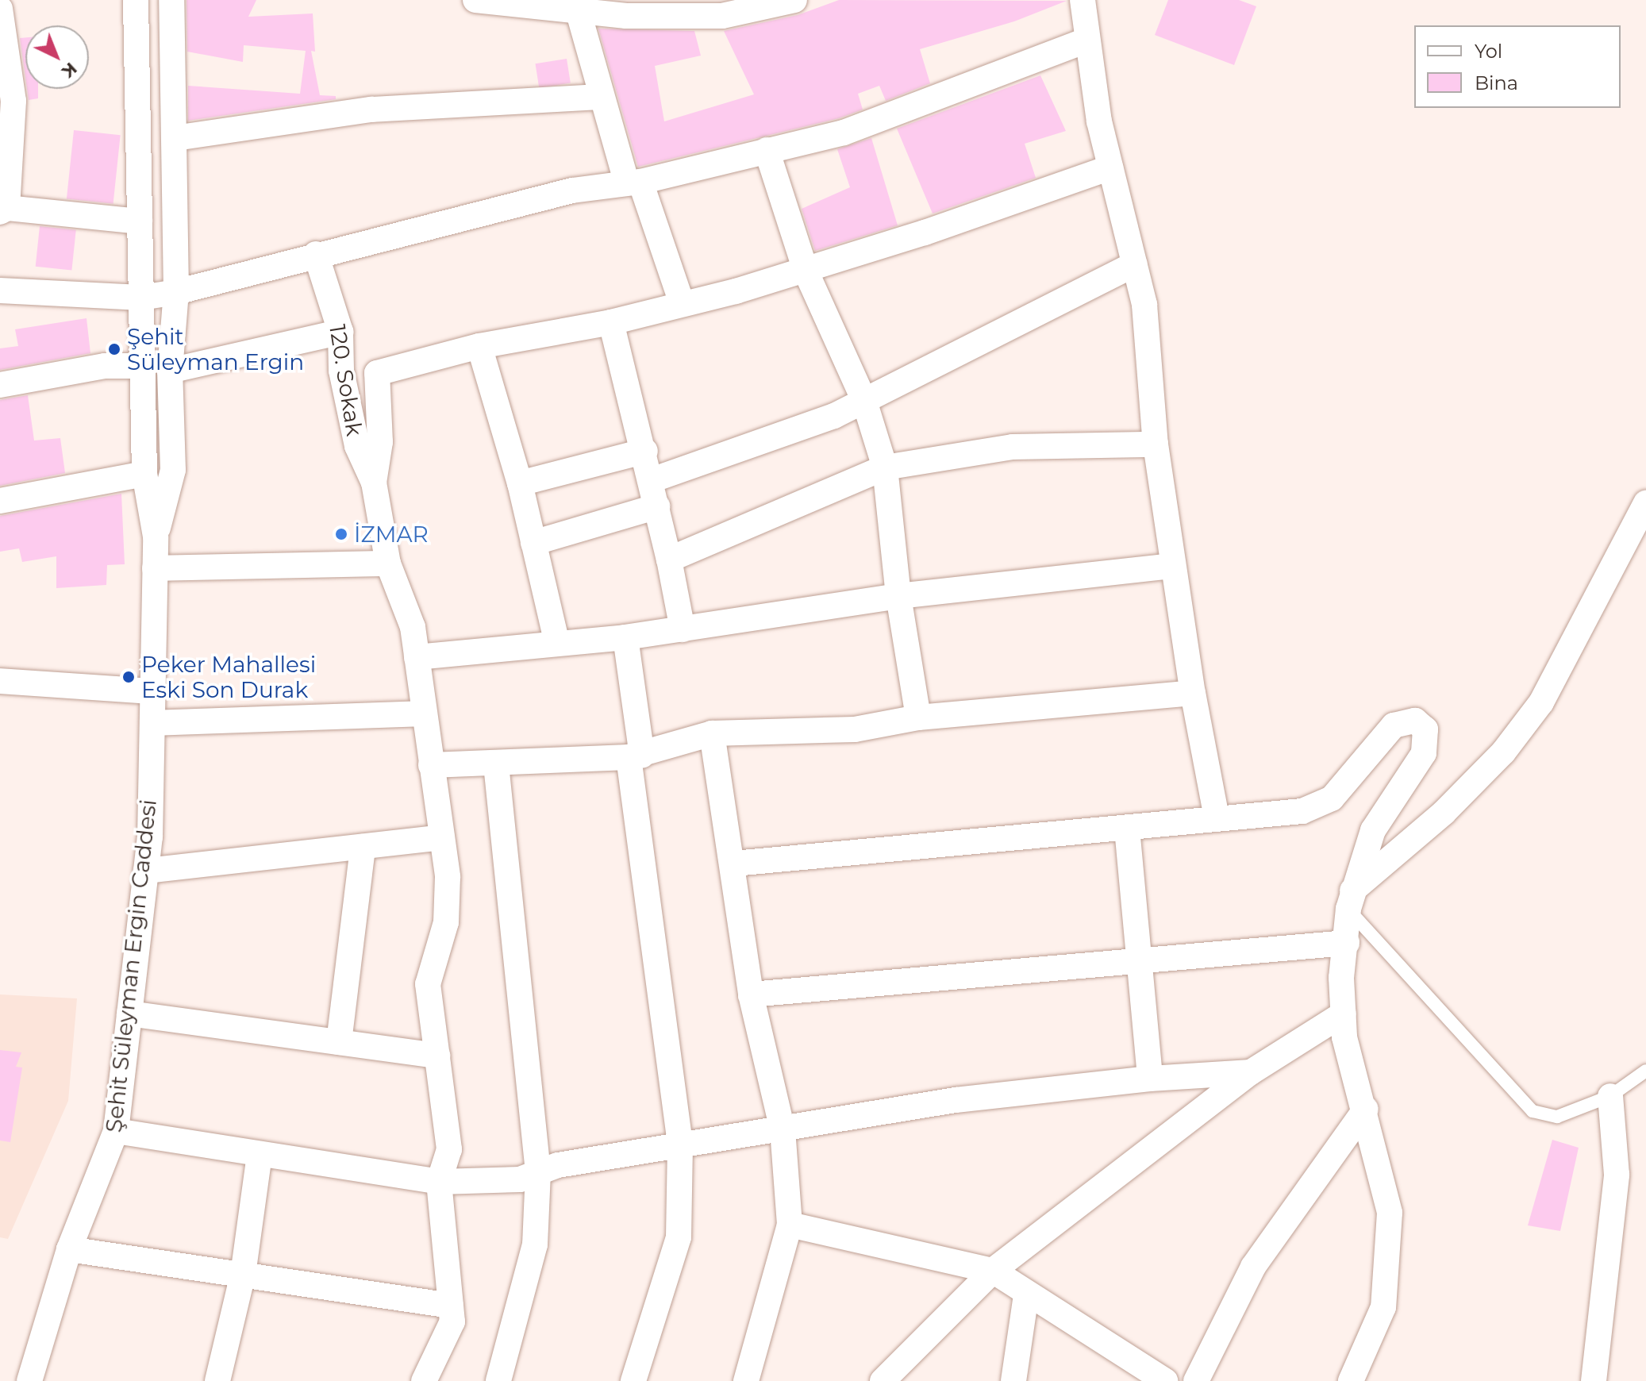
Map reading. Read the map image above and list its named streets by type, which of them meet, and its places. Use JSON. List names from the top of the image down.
{
  "streets": {
    "street": ["120. Sokak", "Şehit Süleyman Ergin Caddesi"]
  },
  "places": ["Şehit Süleyman Ergin", "İZMAR", "Peker Mahallesi Eski Son Durak"],
  "legend": ["Yol", "Bina"],
  "north": "bottom right"
}
